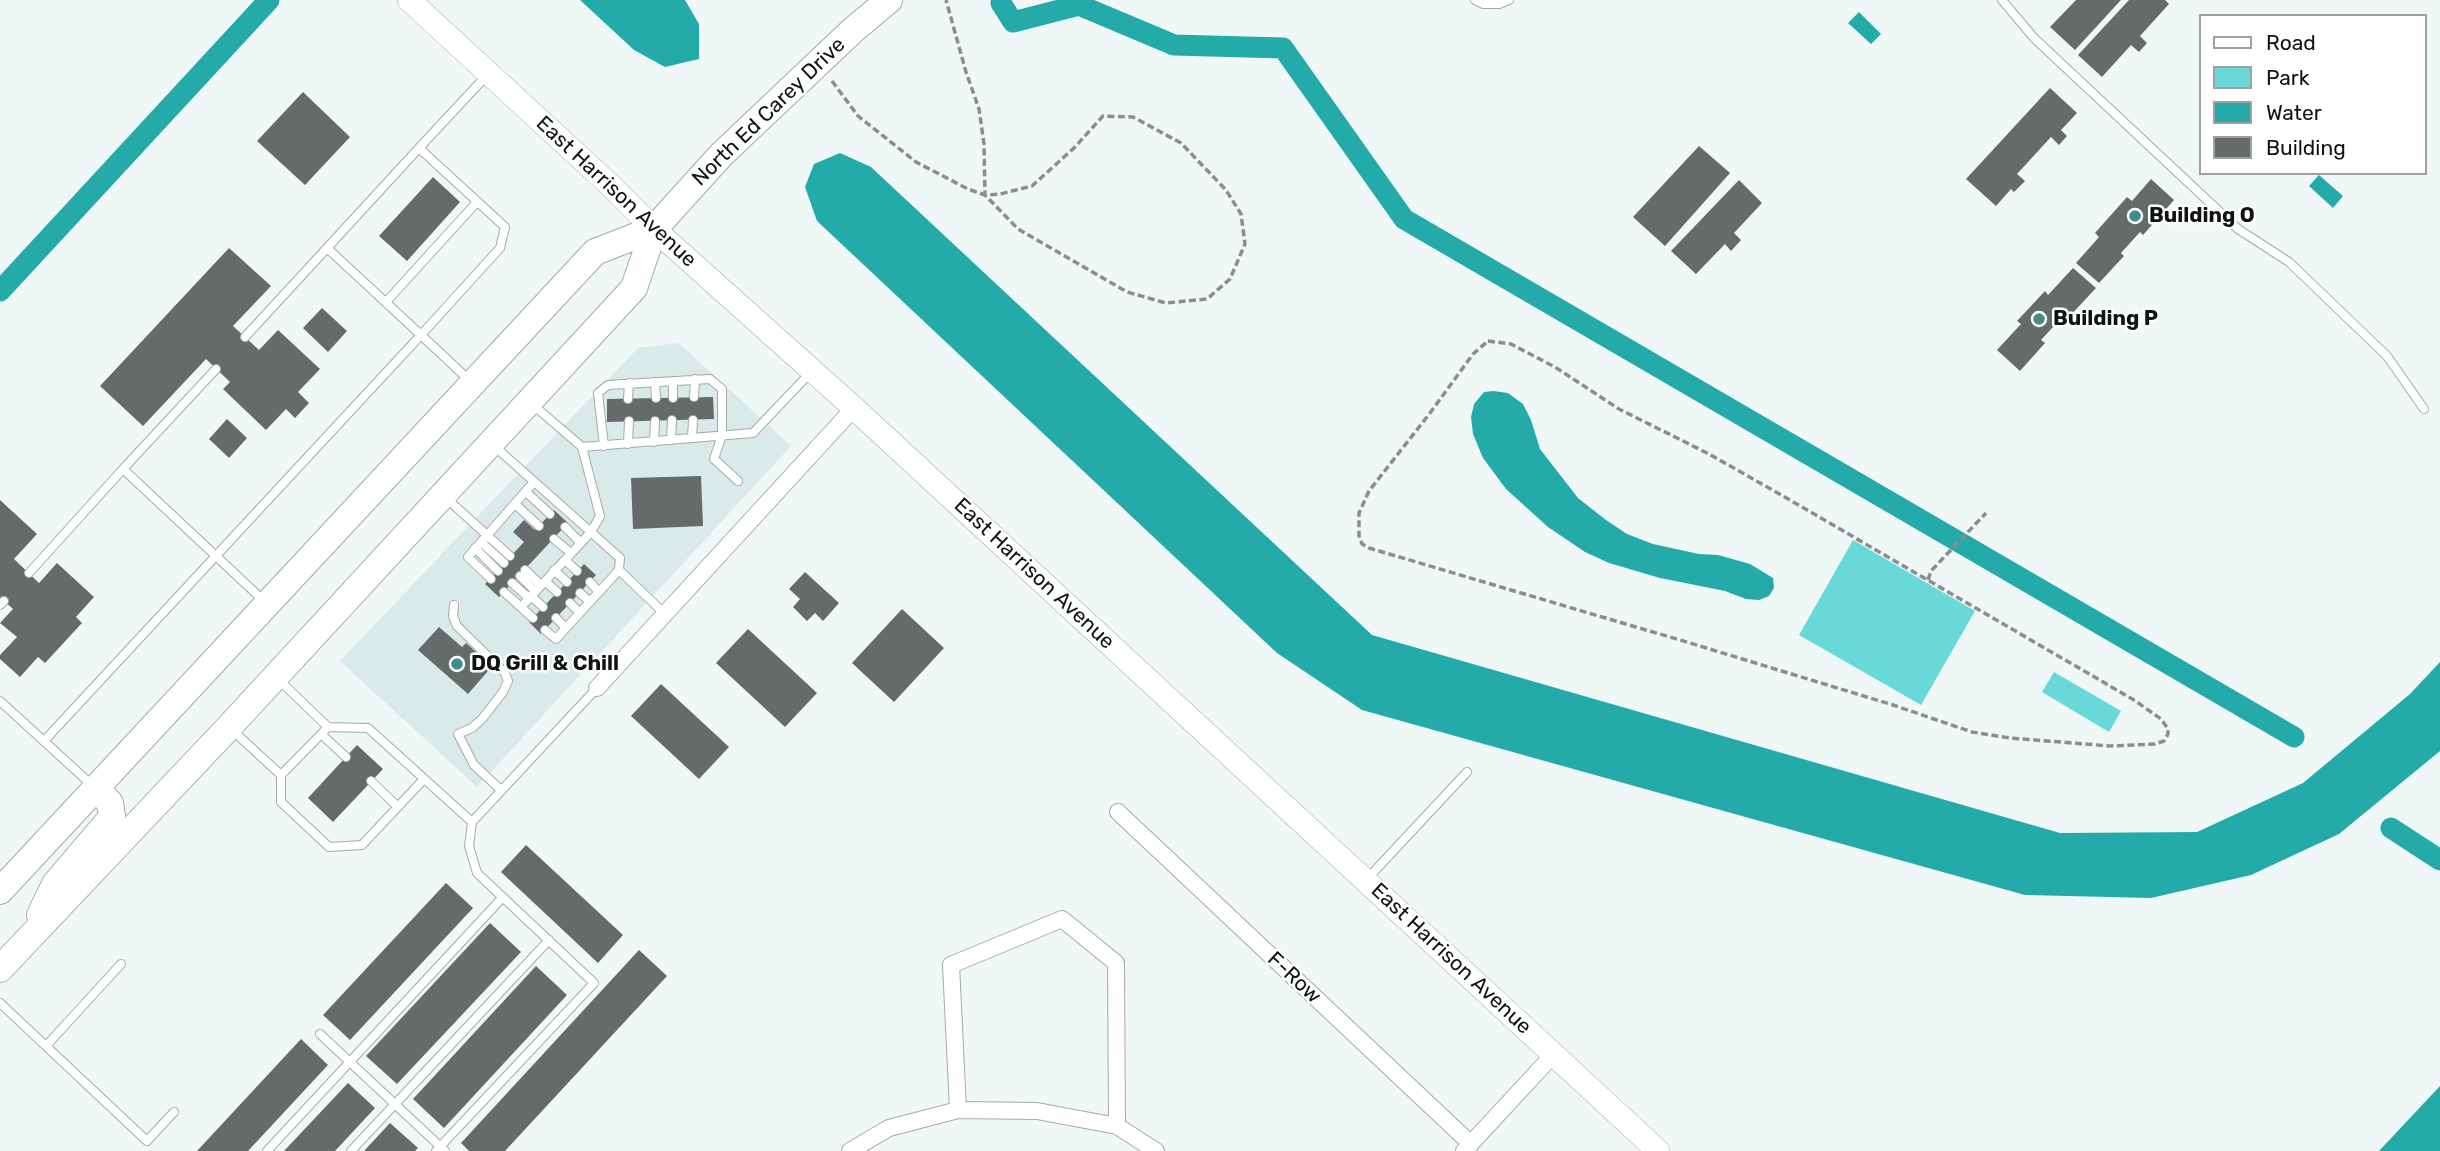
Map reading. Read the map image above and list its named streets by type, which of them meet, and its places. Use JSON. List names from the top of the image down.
{
  "streets": {
    "main road": ["North Ed Carey Drive", "East Harrison Avenue"],
    "street": ["F-Row"]
  },
  "crossings": [
    ["North Ed Carey Drive", "East Harrison Avenue"]
  ],
  "places": ["Building O", "Building P", "DQ Grill & Chill"],
  "legend": [
    "Road",
    "Park",
    "Water",
    "Building"
  ]
}
